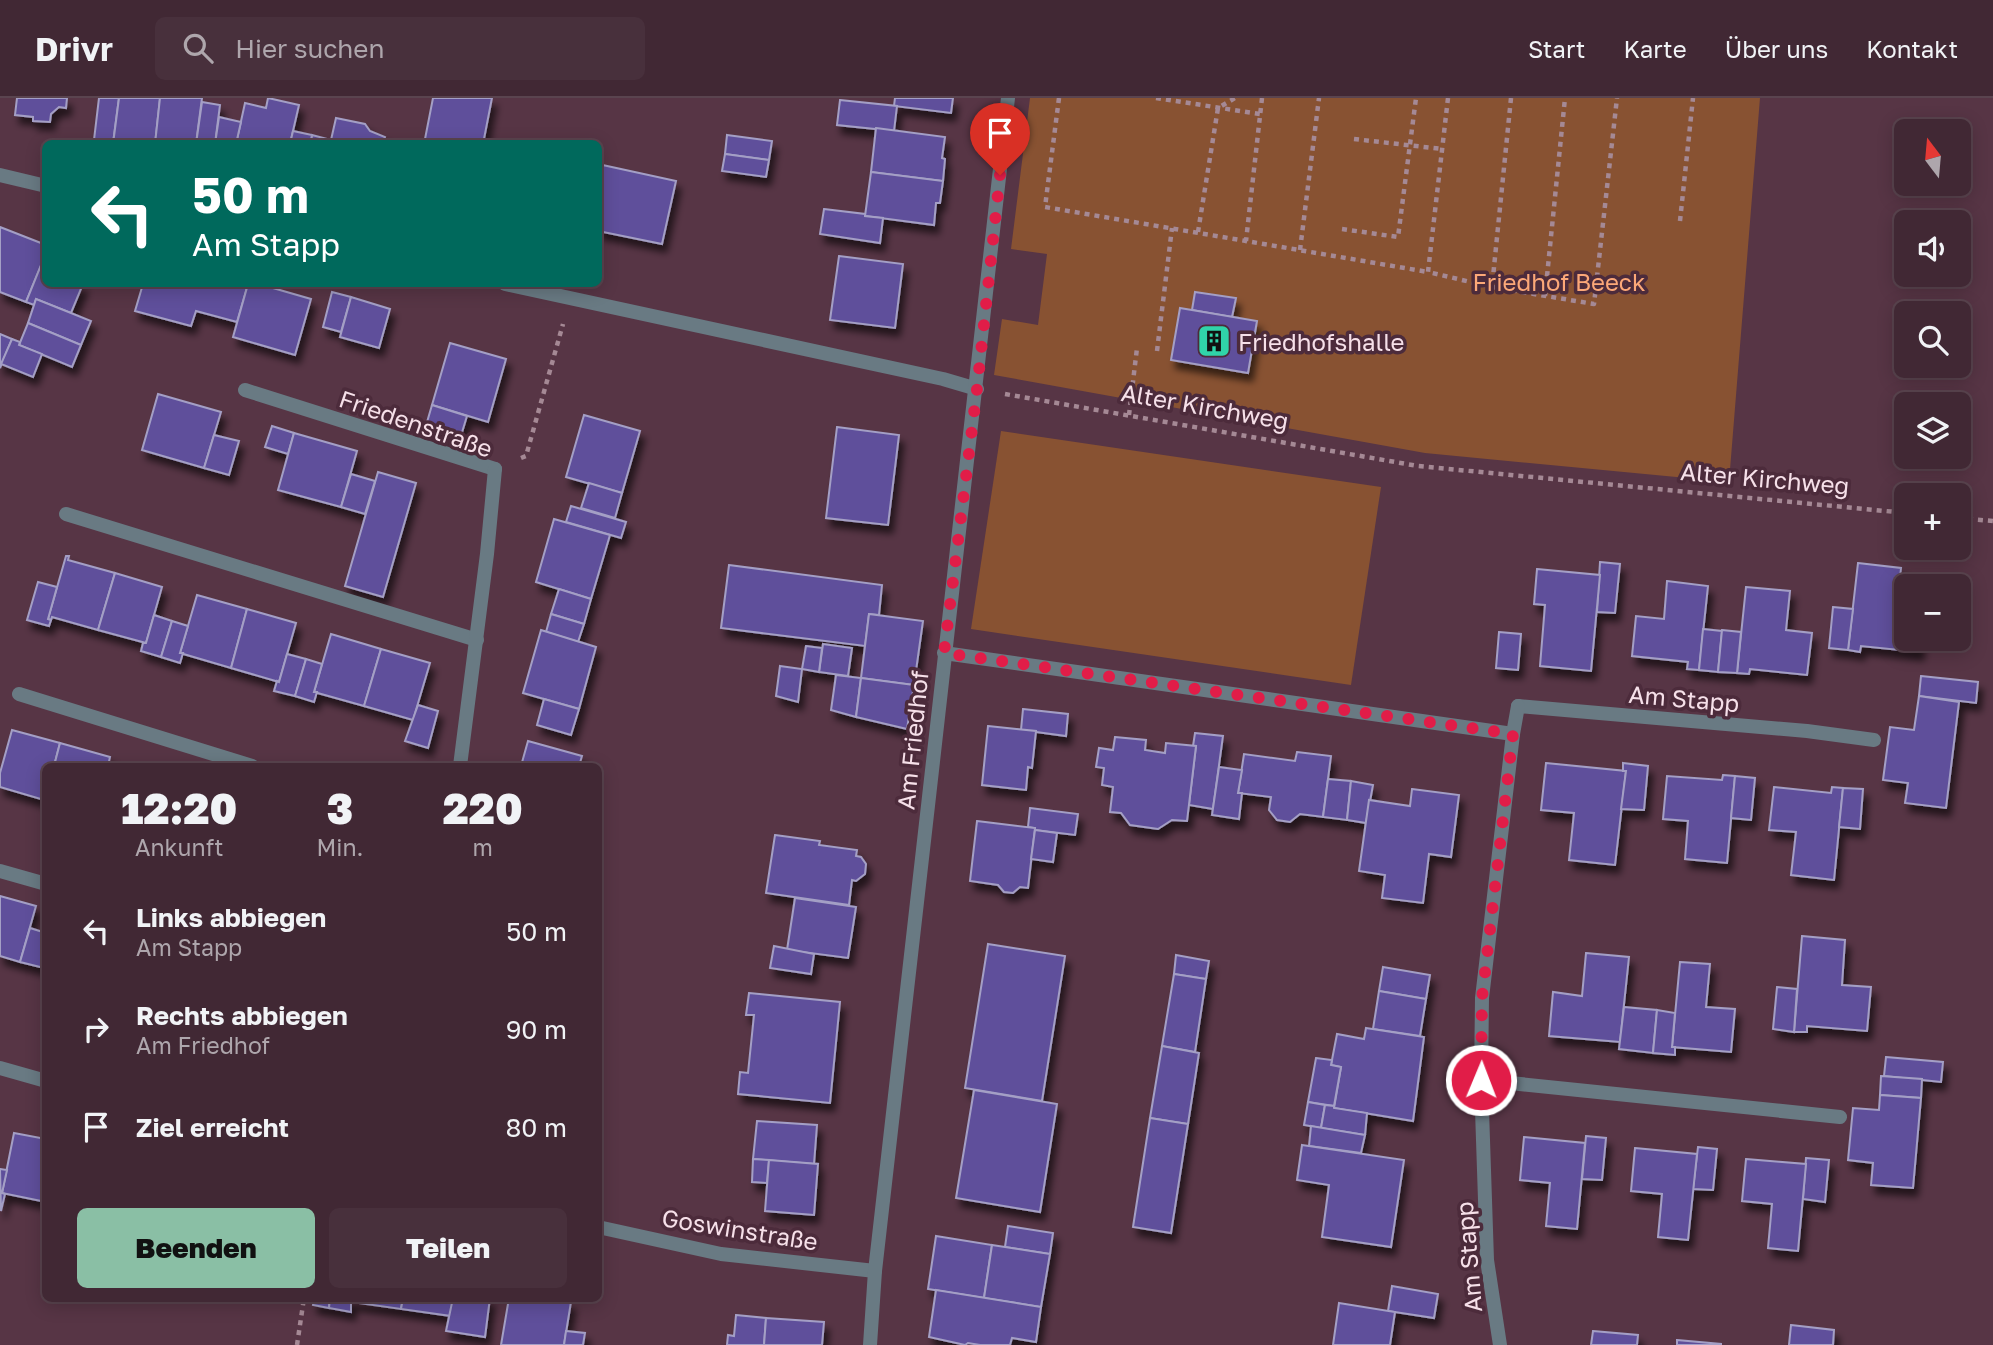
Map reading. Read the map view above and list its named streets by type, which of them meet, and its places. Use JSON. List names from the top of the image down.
{
  "streets": {
    "street": [
      "Friedenstraße",
      "Am Stapp",
      "Am Friedhof",
      "Goswinstraße"
    ],
    "path": ["Alter Kirchweg"]
  },
  "crossings": [
    ["Alter Kirchweg", "Am Friedhof"],
    ["Am Friedhof", "Goswinstraße"]
  ],
  "parks": ["Friedhof Beeck"],
  "places": {
    "building": ["Friedhofshalle"]
  },
  "north": "top",
  "page": {
    "header": "Drivr",
    "search": "Hier suchen",
    "nav": [
      "Start",
      "Karte",
      "Über uns",
      "Kontakt"
    ],
    "map_buttons": ["+", "−"],
    "turn": ["50 m", "Am Stapp"],
    "eta": [
      "12:20",
      "Ankunft",
      "3",
      "Min.",
      "220",
      "m"
    ],
    "list": [
      {
        "name": "Links abbiegen",
        "note": "Am Stapp",
        "value": "50 m"
      },
      {
        "name": "Rechts abbiegen",
        "note": "Am Friedhof",
        "value": "90 m"
      },
      {
        "name": "Ziel erreicht",
        "value": "80 m"
      }
    ],
    "buttons": ["Beenden", "Teilen"]
  }
}
